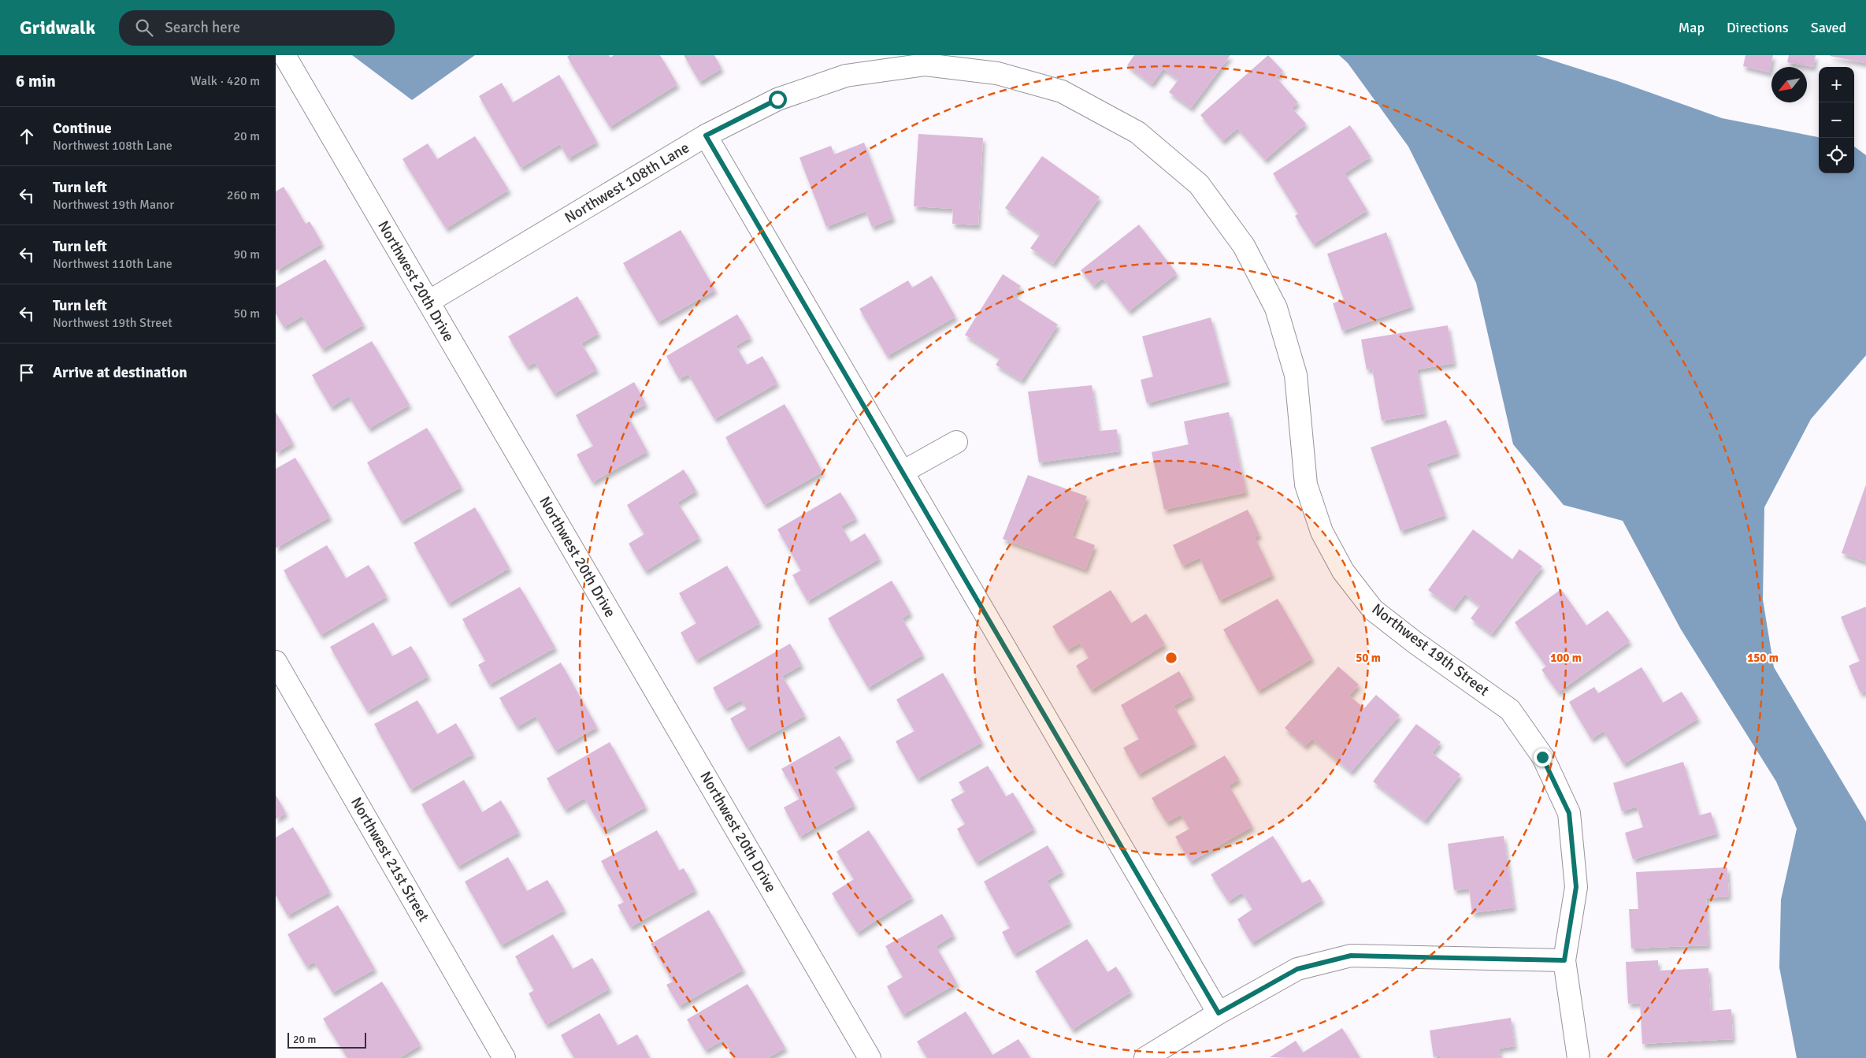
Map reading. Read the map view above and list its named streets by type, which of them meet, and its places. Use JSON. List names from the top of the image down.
{
  "streets": {
    "street": [
      "Northwest 108th Lane",
      "Northwest 20th Drive",
      "Northwest 19th Street",
      "Northwest 21st Street"
    ]
  },
  "crossings": [
    ["Northwest 108th Lane", "Northwest 20th Drive"],
    ["Northwest 108th Lane", "Northwest 19th Street"]
  ],
  "scale_bar": "20 m",
  "north": "bottom left",
  "page": {
    "header": "Gridwalk",
    "search": "Search here",
    "nav": ["Map", "Directions", "Saved"],
    "heading": ["6 min", "Walk · 420 m"],
    "map_buttons": ["+", "−"],
    "list": [
      ["Continue", "Northwest 108th Lane", "20 m"],
      ["Turn left", "Northwest 19th Manor", "260 m"],
      ["Turn left", "Northwest 110th Lane", "90 m"],
      ["Turn left", "Northwest 19th Street", "50 m"],
      "Arrive at destination"
    ],
    "scale": "20 m"
  },
  "rings": ["50 m", "100 m", "150 m"]
}
